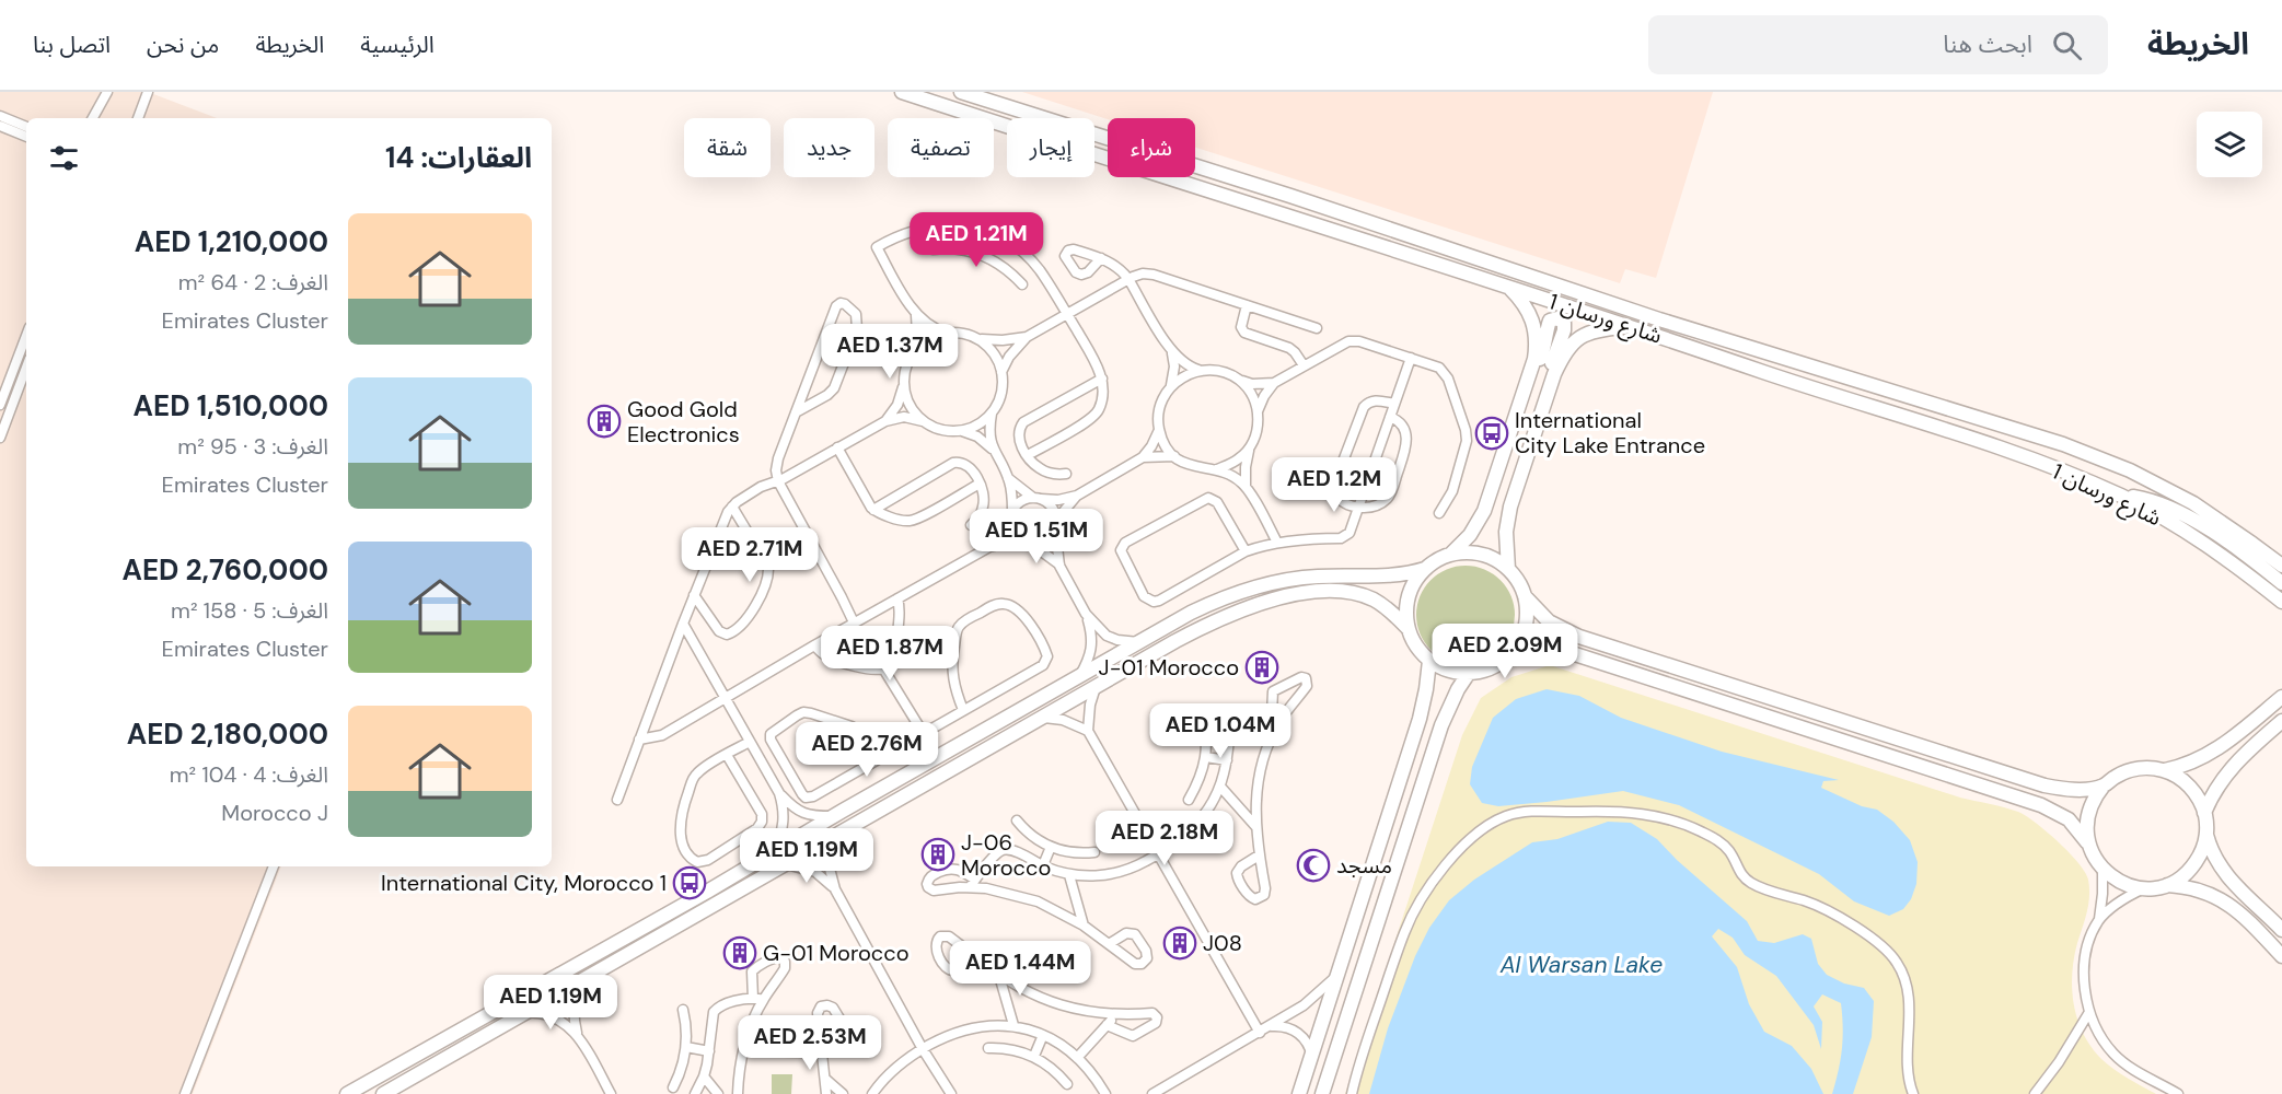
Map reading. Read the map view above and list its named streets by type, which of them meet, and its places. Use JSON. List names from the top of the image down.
{
  "streets": {
    "street": ["شارع ورسان 1"]
  },
  "water": ["Al Warsan Lake"],
  "places": {
    "building": [
      "Good Gold Electronics",
      "J-01 Morocco",
      "J-06 Morocco",
      "J08",
      "G-01 Morocco"
    ],
    "bus stop": ["International City Lake Entrance", "International City, Morocco 1"],
    "mosque": ["مسجد"]
  },
  "page": {
    "header": "الخريطة",
    "search": "ابحث هنا",
    "nav": [
      "الرئيسية",
      "الخريطة",
      "من نحن",
      "اتصل بنا"
    ],
    "chip": [
      "شراء",
      "إيجار",
      "تصفية",
      "جديد",
      "شقة"
    ],
    "heading": "العقارات: 14",
    "list": [
      {
        "name": "AED 1,210,000",
        "note": "الغرف: 2 · 64 m² · Emirates Cluster"
      },
      {
        "name": "AED 1,510,000",
        "note": "الغرف: 3 · 95 m² · Emirates Cluster"
      },
      {
        "name": "AED 2,760,000",
        "note": "الغرف: 5 · 158 m² · Emirates Cluster"
      },
      {
        "name": "AED 2,180,000",
        "note": "الغرف: 4 · 104 m² · Morocco J"
      }
    ],
    "price": [
      "AED 1.21M",
      "AED 1.37M",
      "AED 1.2M",
      "AED 1.51M",
      "AED 2.71M",
      "AED 2.09M",
      "AED 1.87M",
      "AED 1.04M",
      "AED 2.76M",
      "AED 2.18M",
      "AED 1.19M",
      "AED 1.44M",
      "AED 1.19M",
      "AED 2.53M"
    ]
  }
}
